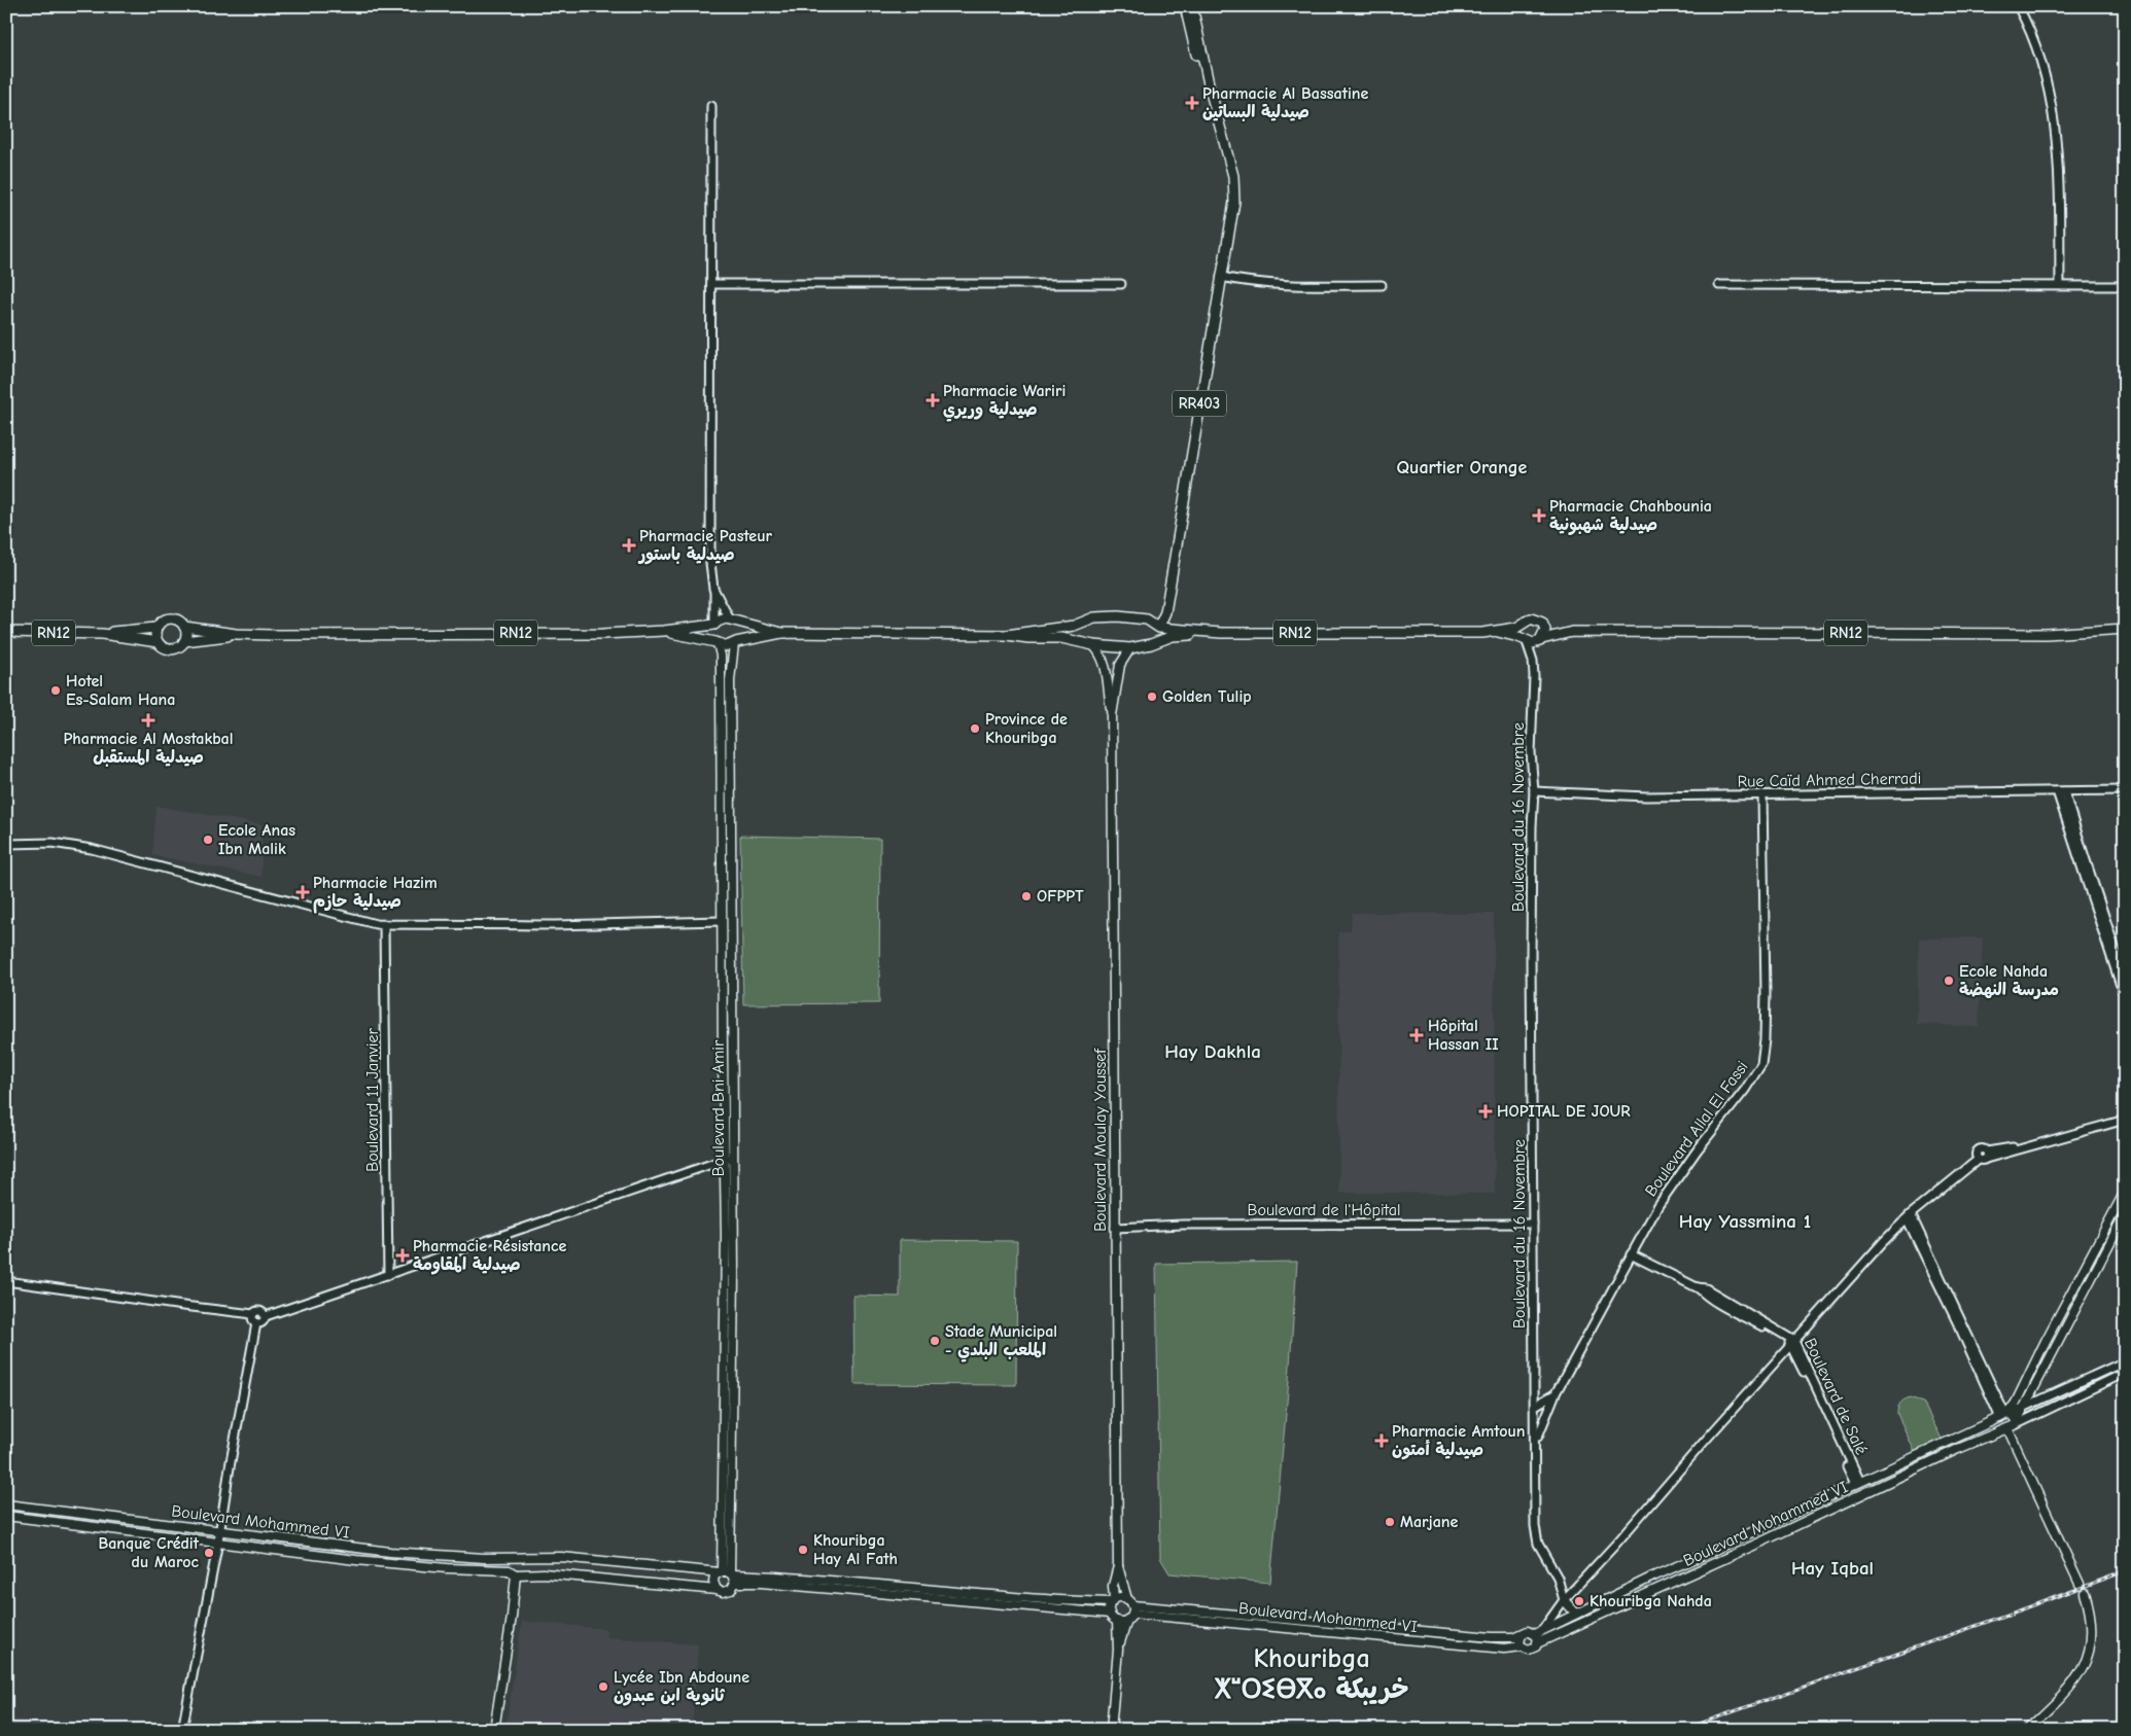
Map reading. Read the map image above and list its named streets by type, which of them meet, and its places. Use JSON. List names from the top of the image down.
{
  "streets": {
    "main road": [
      "RR403",
      "RN12",
      "Boulevard Bni Amir",
      "Boulevard Moulay Youssef",
      "Boulevard Mohammed VI"
    ],
    "street": [
      "Rue Caïd Ahmed Cherradi",
      "Boulevard du 16 Novembre",
      "Boulevard 11 Janvier",
      "Boulevard Allal El Fassi",
      "Boulevard de l'Hôpital",
      "Boulevard de Salé"
    ]
  },
  "crossings": [
    ["RR403", "RN12"],
    ["RN12", "Boulevard du 16 Novembre"],
    ["RN12", "Boulevard Bni Amir"],
    ["Rue Caïd Ahmed Cherradi", "Boulevard du 16 Novembre"],
    ["Rue Caïd Ahmed Cherradi", "Boulevard Allal El Fassi"],
    ["Boulevard du 16 Novembre", "Boulevard Allal El Fassi"],
    ["Boulevard du 16 Novembre", "Boulevard de l'Hôpital"],
    ["Boulevard Bni Amir", "Boulevard Mohammed VI"],
    ["Boulevard Allal El Fassi", "Boulevard de Salé"],
    ["Boulevard Moulay Youssef", "Boulevard de l'Hôpital"],
    ["Boulevard Moulay Youssef", "Boulevard Mohammed VI"],
    ["Boulevard de Salé", "Boulevard Mohammed VI"]
  ],
  "districts": [
    "Quartier Orange",
    "Hay Dakhla",
    "Hay Yassmina 1",
    "Hay Iqbal",
    "Khouribga ⵅⵯⵔⵉⴱⴳⴰ خريبكة"
  ],
  "places": {
    "health": [
      "Pharmacie Al Bassatine صيدلية البساتين",
      "Pharmacie Wariri صيدلية وريري",
      "Pharmacie Chahbounia صيدلية شهبونية",
      "Pharmacie Pasteur صيدلية باستور",
      "Pharmacie Al Mostakbal صيدلية المستقبل",
      "Pharmacie Hazim صيدلية حازم",
      "Hôpital Hassan II",
      "HOPITAL DE JOUR",
      "Pharmacie Résistance صيدلية المقاومة",
      "Pharmacie Amtoun صيدلية أمتون"
    ],
    "other": [
      "Hotel Es-Salam Hana",
      "Golden Tulip",
      "Province de Khouribga",
      "Ecole Anas Ibn Malik",
      "OFPPT",
      "Ecole Nahda مدرسة النهضة",
      "Stade Municipal - الملعب البلدي",
      "Marjane",
      "Khouribga Hay Al Fath",
      "Banque Crédit du Maroc",
      "Khouribga Nahda",
      "Lycée Ibn Abdoune ثانوية ابن عبدون"
    ]
  }
}
